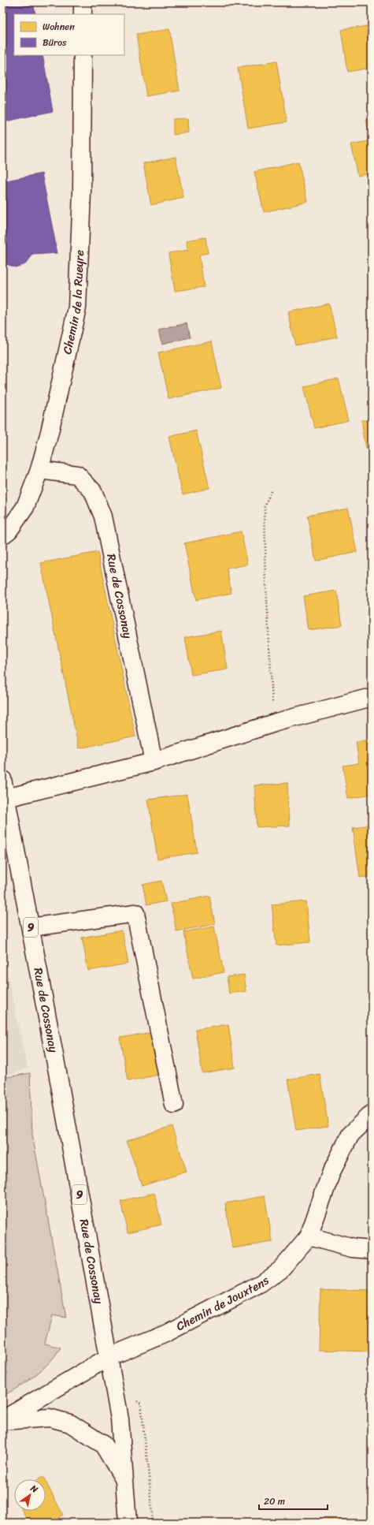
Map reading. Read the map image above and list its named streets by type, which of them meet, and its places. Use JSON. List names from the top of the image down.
{
  "streets": {
    "street": [
      "Chemin de la Rueyre",
      "Rue de Cossonay",
      "9",
      "Chemin de Jouxtens"
    ]
  },
  "crossings": [
    ["Chemin de la Rueyre", "Rue de Cossonay"],
    ["Rue de Cossonay", "Chemin de Jouxtens"]
  ],
  "legend": ["Wohnen", "Büros"],
  "scale_bar": "20 m",
  "north": "top right"
}
